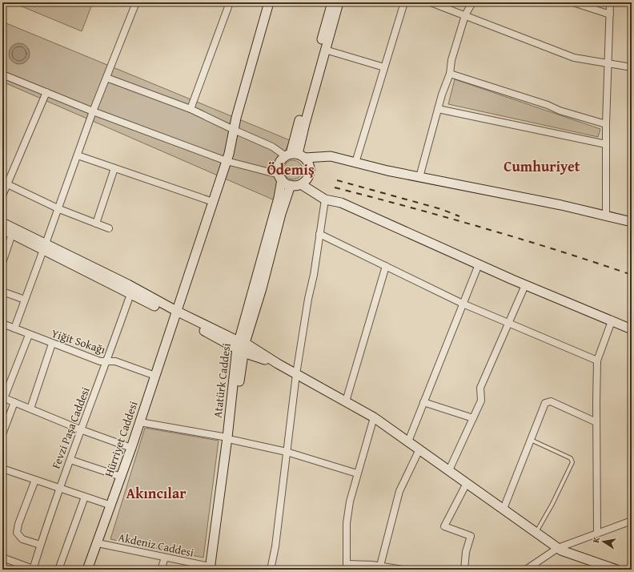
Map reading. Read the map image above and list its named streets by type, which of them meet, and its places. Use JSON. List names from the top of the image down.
{
  "streets": {
    "street": [
      "Yiğit Sokağı",
      "Atatürk Caddesi",
      "Fevzi Paşa Caddesi",
      "Hürriyet Caddesi",
      "Akdeniz Caddesi"
    ]
  },
  "crossings": [
    ["Yiğit Sokağı", "Fevzi Paşa Caddesi"],
    ["Yiğit Sokağı", "Hürriyet Caddesi"],
    ["Atatürk Caddesi", "Akdeniz Caddesi"],
    ["Hürriyet Caddesi", "Akdeniz Caddesi"]
  ],
  "districts": ["Cumhuriyet", "Ödemiş", "Akıncılar"],
  "north": "left"
}
